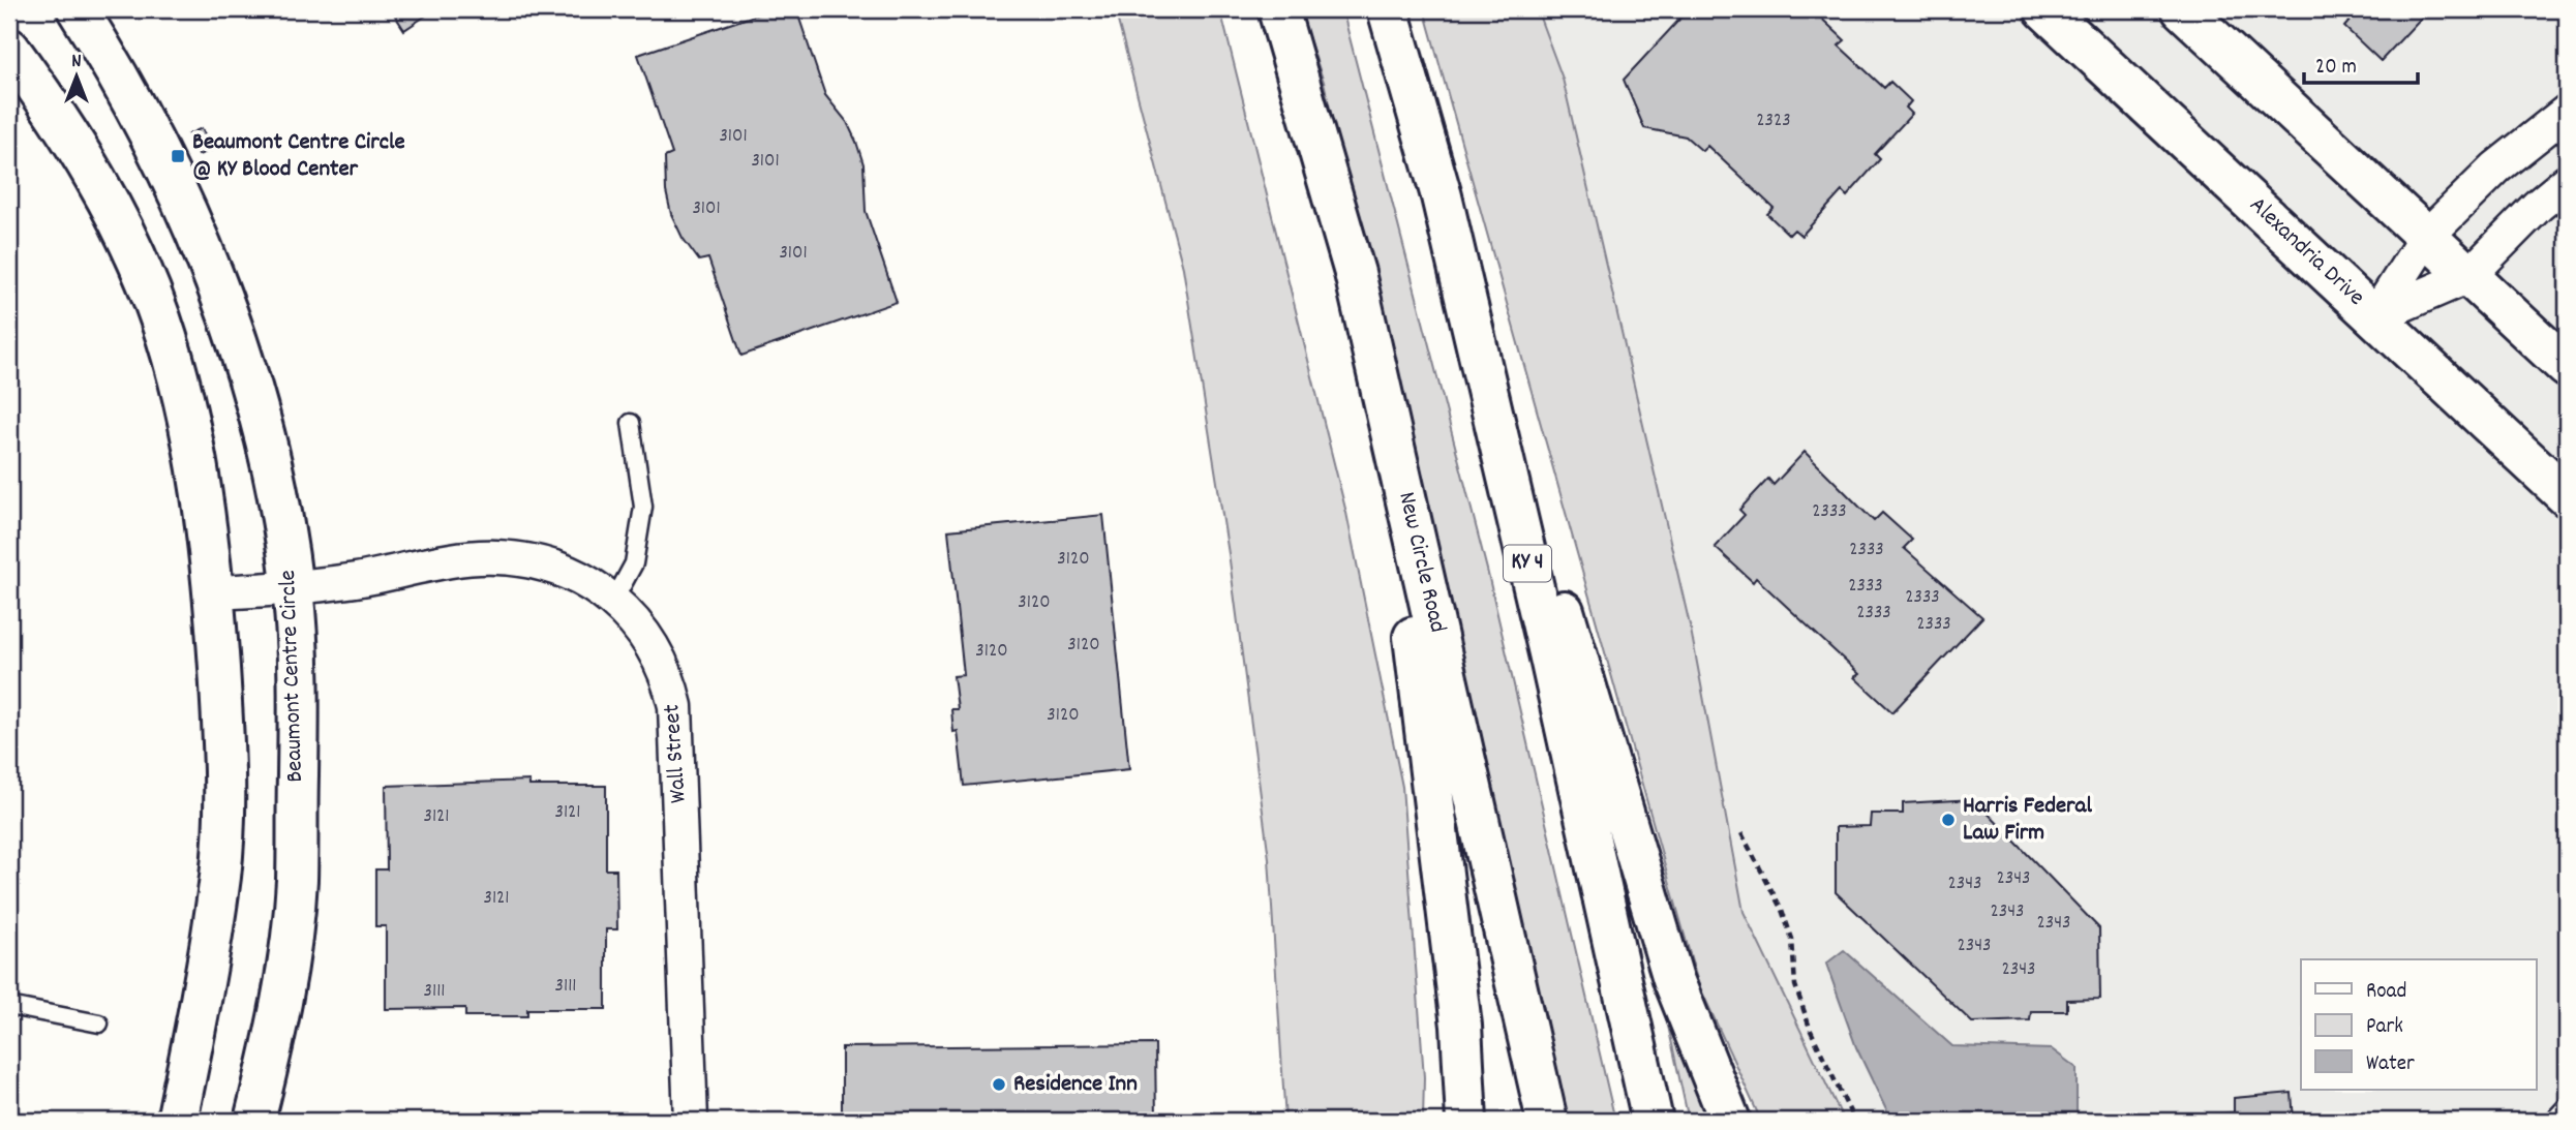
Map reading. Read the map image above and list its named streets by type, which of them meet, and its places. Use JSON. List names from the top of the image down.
{
  "streets": {
    "main road": [
      "Alexandria Drive",
      "New Circle Road",
      "KY 4",
      "Beaumont Centre Circle"
    ],
    "street": ["Wall Street"]
  },
  "crossings": [
    ["Beaumont Centre Circle", "Wall Street"]
  ],
  "places": {
    "transit": ["Beaumont Centre Circle @ KY Blood Center"],
    "other": ["Harris Federal Law Firm", "Residence Inn"]
  },
  "house_numbers": [
    "2323",
    "3101",
    "3101",
    "3101",
    "3101",
    "2333",
    "2333",
    "3120",
    "2333",
    "2333",
    "3120",
    "2333",
    "2333",
    "3120",
    "3120",
    "3120",
    "3121",
    "3121",
    "2343",
    "2343",
    "3121",
    "2343",
    "2343",
    "2343",
    "2343",
    "3111",
    "3111"
  ],
  "legend": ["Road", "Park", "Water"],
  "scale_bar": "20 m",
  "north": "top"
}
